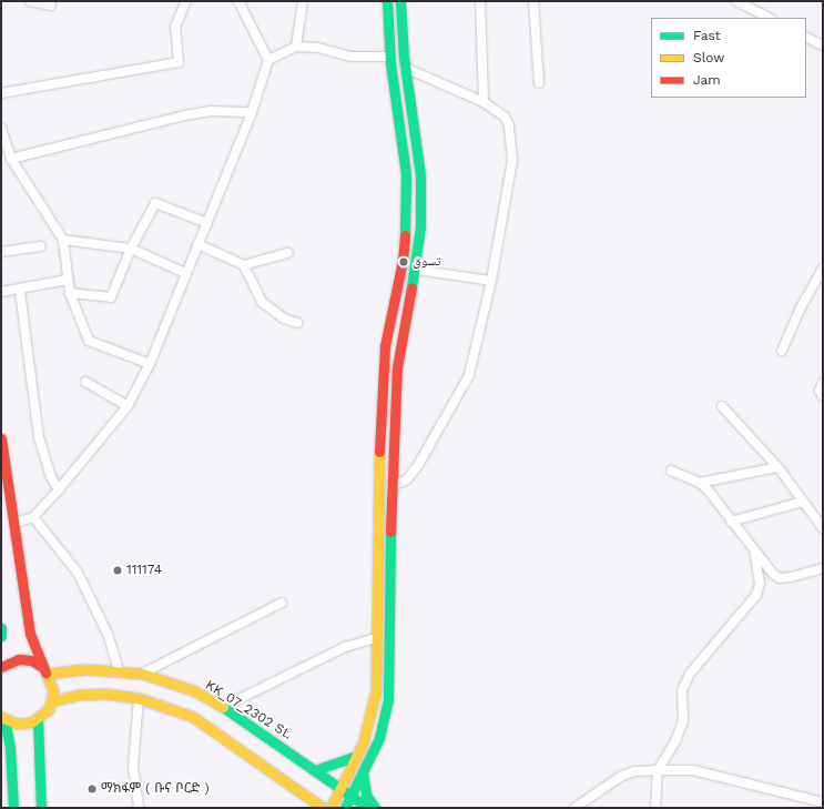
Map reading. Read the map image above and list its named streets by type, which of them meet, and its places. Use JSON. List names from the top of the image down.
{
  "streets": {
    "main road": ["KK_07_2302 St."]
  },
  "places": ["تسوق", "111174", "ማክፋም ( ቡና ቦርድ )"],
  "legend": ["Fast", "Slow", "Jam"]
}
